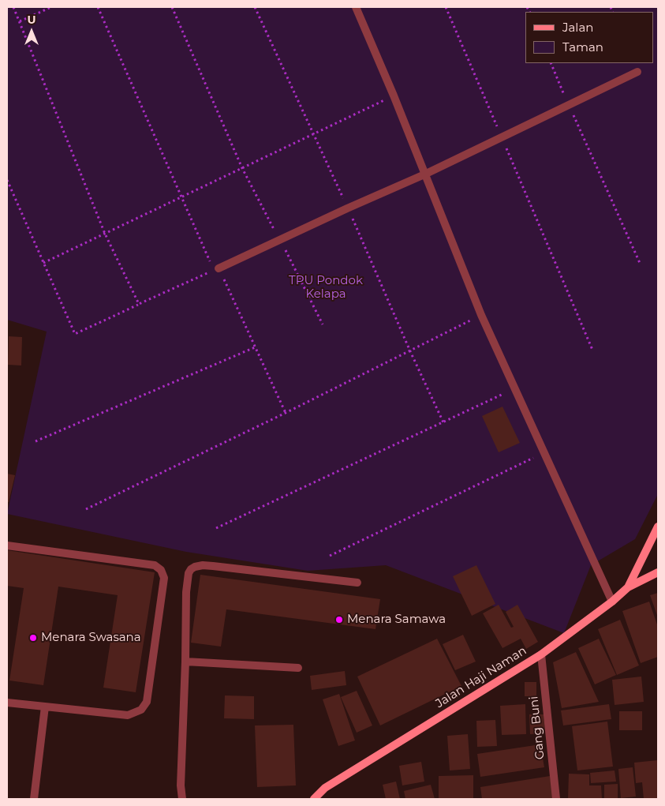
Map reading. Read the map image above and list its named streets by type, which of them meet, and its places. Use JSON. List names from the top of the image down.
{
  "streets": {
    "street": ["Jalan Haji Naman", "Gang Buni"]
  },
  "crossings": [
    ["Jalan Haji Naman", "Gang Buni"]
  ],
  "parks": ["TPU Pondok Kelapa"],
  "places": ["Menara Samawa", "Menara Swasana"],
  "legend": ["Jalan", "Taman"],
  "north": "top"
}
